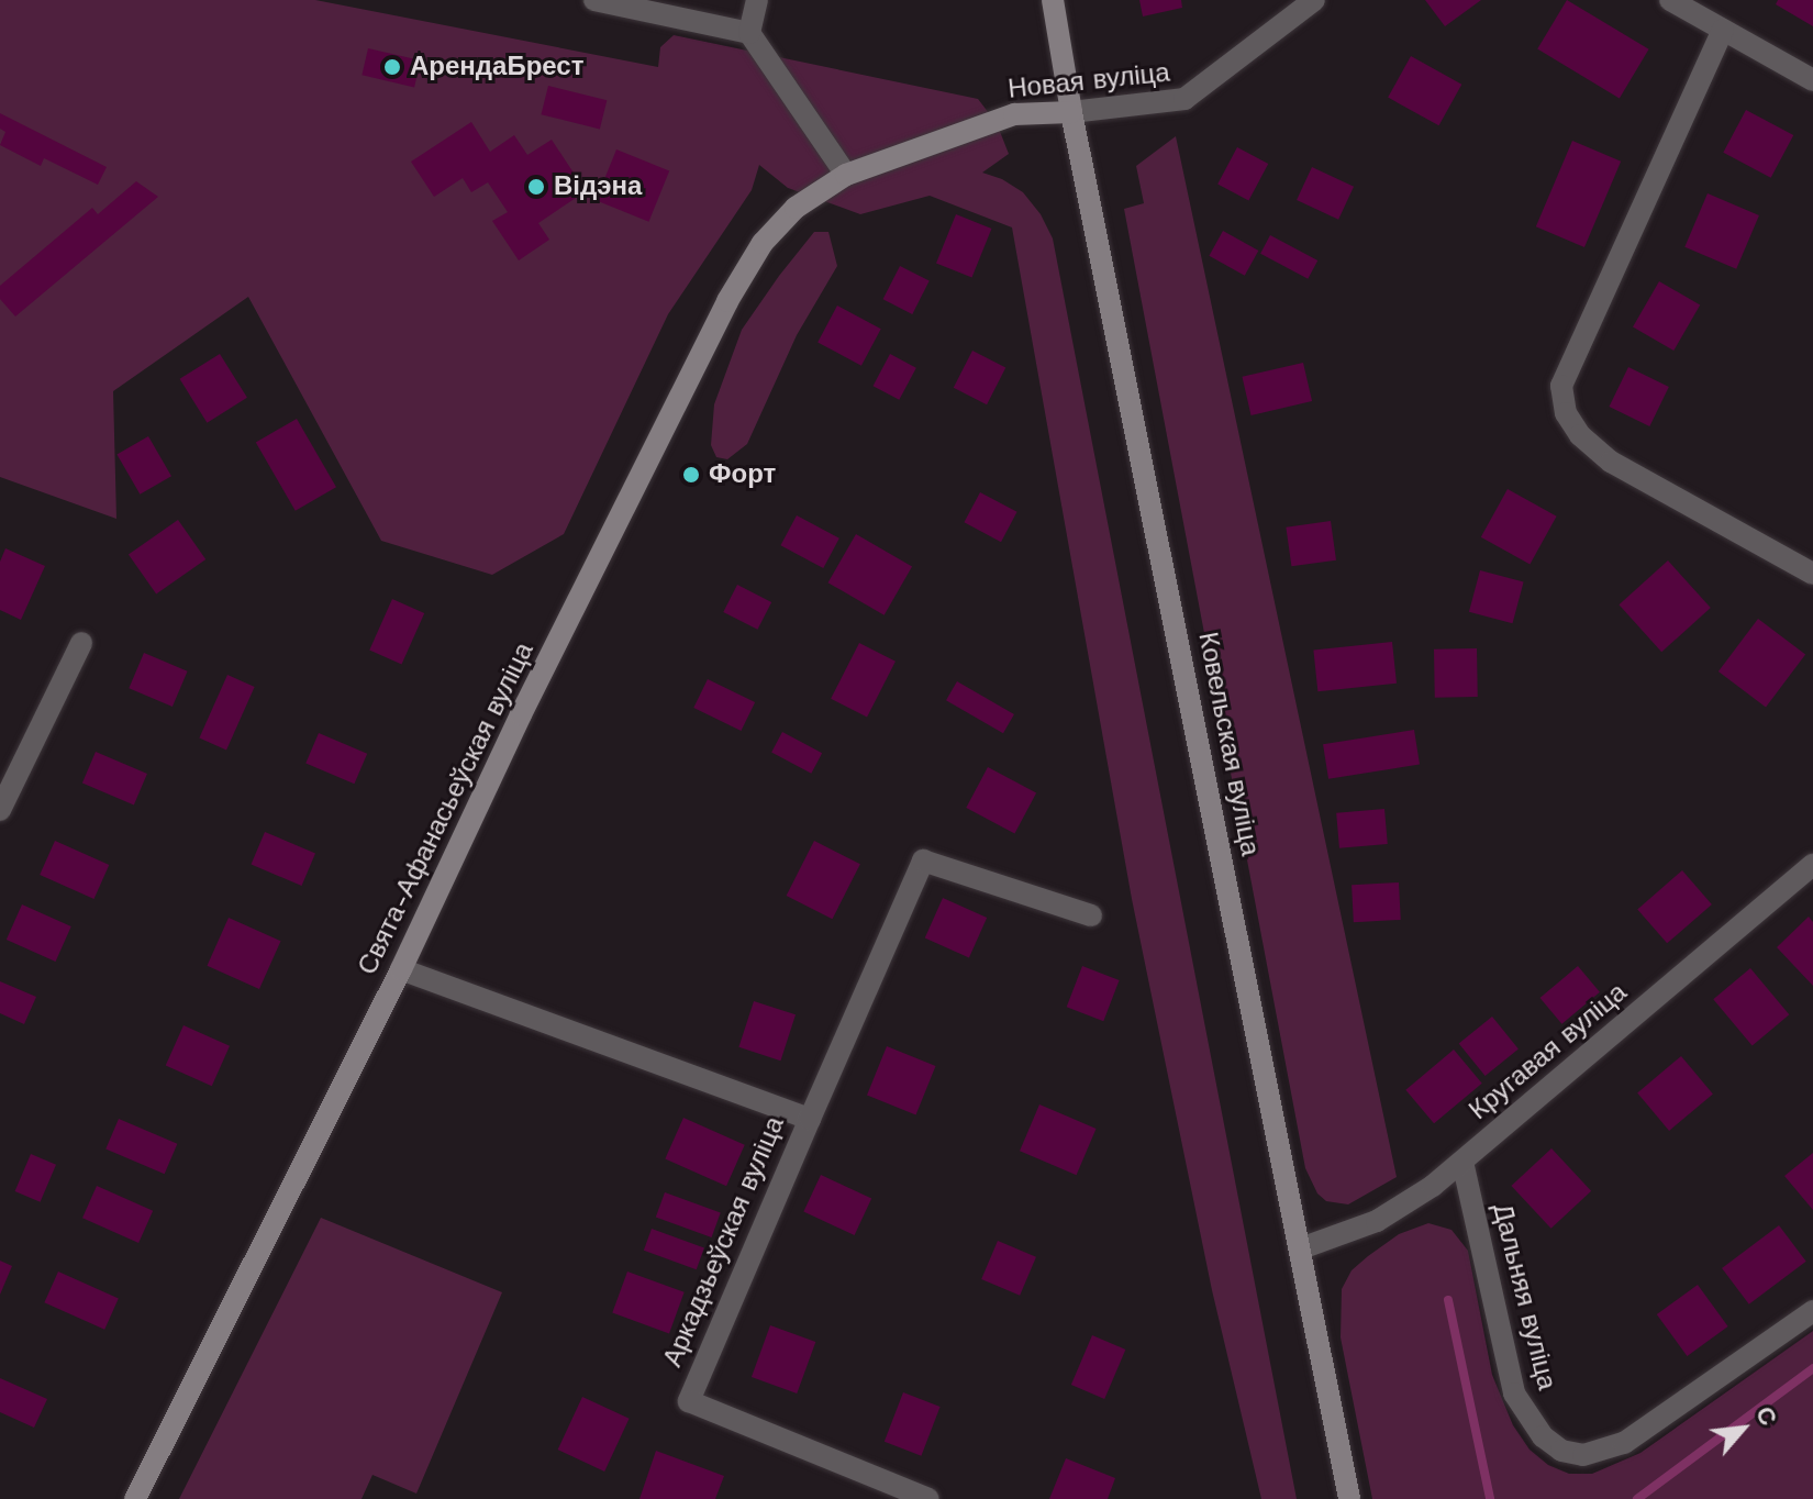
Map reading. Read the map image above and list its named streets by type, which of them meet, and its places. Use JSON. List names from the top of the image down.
{
  "streets": {
    "street": [
      "Новая вуліца",
      "Ковельская вуліца",
      "Свята-Афанасьеўская вуліца",
      "Кругавая вуліца",
      "Аркадзьеўская вуліца",
      "Дальняя вуліца"
    ]
  },
  "crossings": [
    ["Новая вуліца", "Ковельская вуліца"],
    ["Новая вуліца", "Свята-Афанасьеўская вуліца"],
    ["Ковельская вуліца", "Кругавая вуліца"],
    ["Свята-Афанасьеўская вуліца", "Аркадзьеўская вуліца"],
    ["Кругавая вуліца", "Дальняя вуліца"]
  ],
  "places": ["АрендаБрест", "Відэна", "Форт"],
  "north": "top right"
}
